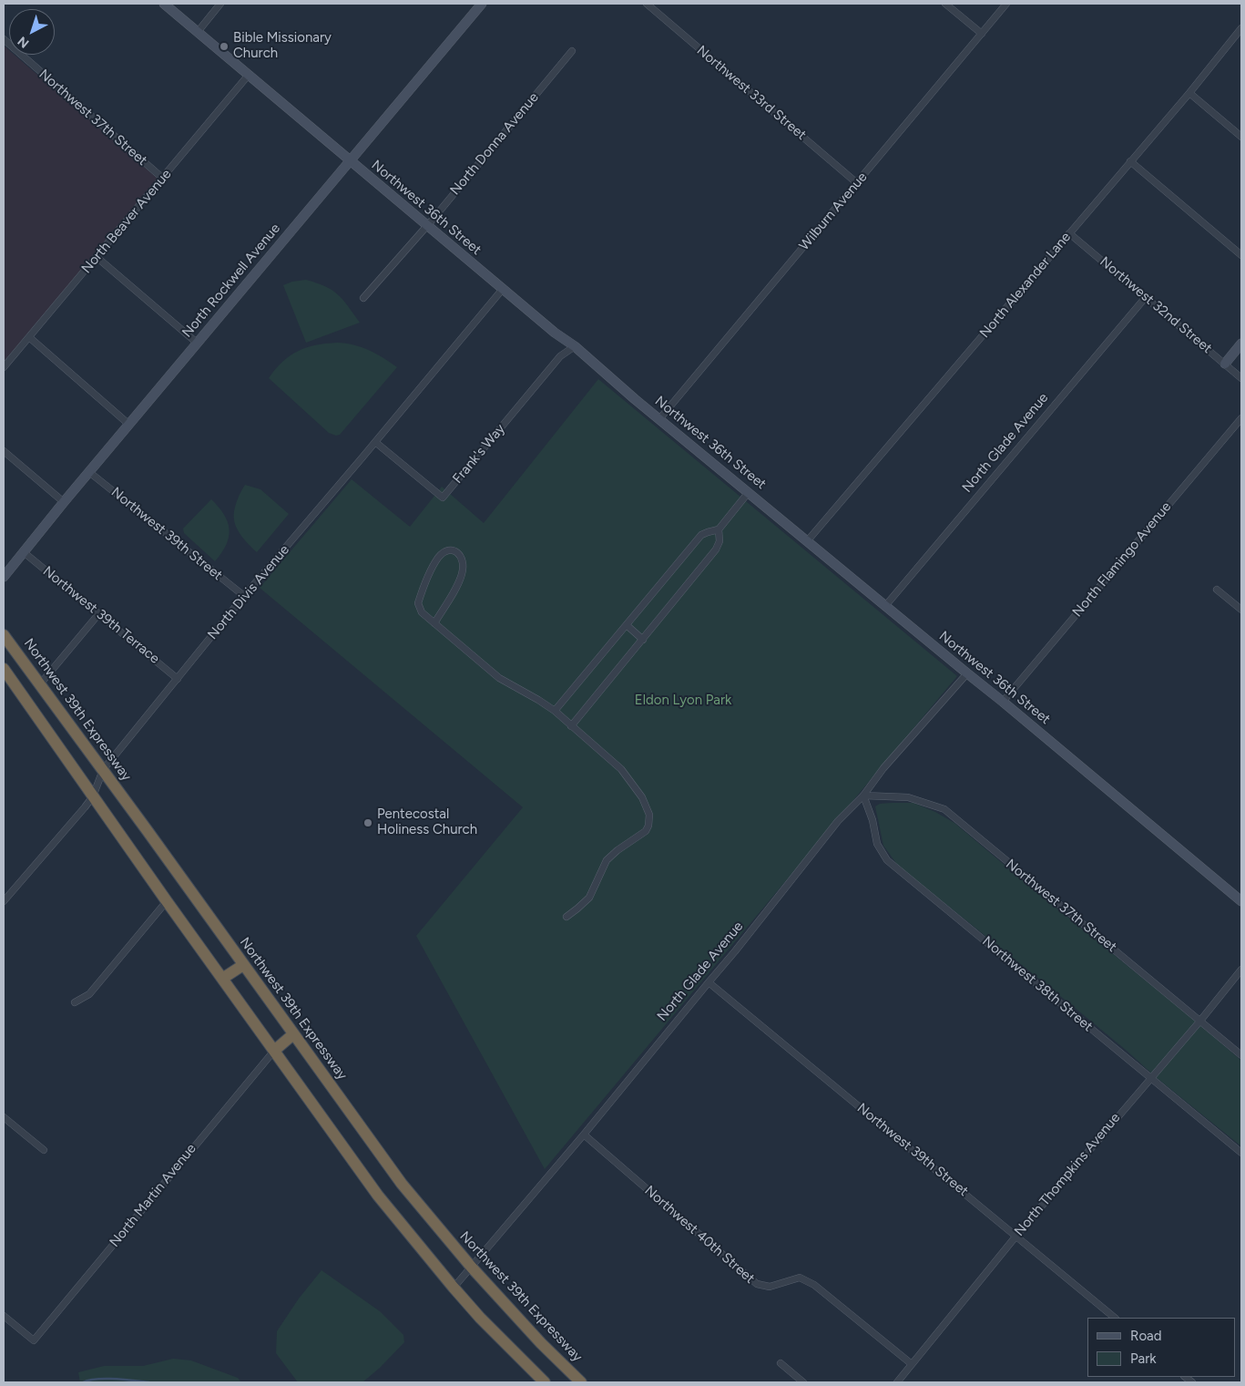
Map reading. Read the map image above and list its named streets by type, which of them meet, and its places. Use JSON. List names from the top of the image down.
{
  "streets": {
    "highway": ["Northwest 39th Expressway"],
    "street": [
      "Northwest 33rd Street",
      "Northwest 37th Street",
      "North Donna Avenue",
      "Northwest 36th Street",
      "Wilburn Avenue",
      "North Beaver Avenue",
      "North Rockwell Avenue",
      "North Alexander Lane",
      "Northwest 32nd Street",
      "North Glade Avenue",
      "Frank's Way",
      "Northwest 39th Street",
      "North Flamingo Avenue",
      "North Divis Avenue",
      "Northwest 39th Terrace",
      "Northwest 38th Street",
      "North Thompkins Avenue",
      "North Martin Avenue",
      "Northwest 40th Street"
    ]
  },
  "crossings": [
    ["Northwest 33rd Street", "Wilburn Avenue"],
    ["Northwest 37th Street", "North Beaver Avenue"],
    ["Northwest 37th Street", "North Glade Avenue"],
    ["Northwest 37th Street", "Northwest 38th Street"],
    ["Northwest 37th Street", "North Thompkins Avenue"],
    ["North Donna Avenue", "Northwest 36th Street"],
    ["Northwest 36th Street", "Wilburn Avenue"],
    ["Northwest 36th Street", "North Beaver Avenue"],
    ["Northwest 36th Street", "North Rockwell Avenue"],
    ["Northwest 36th Street", "North Alexander Lane"],
    ["Northwest 36th Street", "North Glade Avenue"],
    ["Northwest 36th Street", "Frank's Way"],
    ["Northwest 36th Street", "North Flamingo Avenue"],
    ["Northwest 36th Street", "North Divis Avenue"],
    ["North Rockwell Avenue", "Northwest 39th Street"],
    ["North Rockwell Avenue", "Northwest 39th Terrace"],
    ["North Alexander Lane", "Northwest 32nd Street"],
    ["Northwest 32nd Street", "North Glade Avenue"],
    ["North Glade Avenue", "Northwest 39th Street"],
    ["North Glade Avenue", "Northwest 39th Expressway"],
    ["North Glade Avenue", "Northwest 38th Street"],
    ["North Glade Avenue", "Northwest 40th Street"],
    ["Frank's Way", "North Divis Avenue"],
    ["Northwest 39th Street", "North Divis Avenue"],
    ["Northwest 39th Street", "North Thompkins Avenue"],
    ["North Divis Avenue", "Northwest 39th Terrace"],
    ["North Divis Avenue", "Northwest 39th Expressway"],
    ["Northwest 38th Street", "North Thompkins Avenue"],
    ["North Thompkins Avenue", "Northwest 40th Street"]
  ],
  "parks": ["Eldon Lyon Park"],
  "places": ["Bible Missionary Church", "Pentecostal Holiness Church"],
  "legend": ["Road", "Park"],
  "north": "bottom left"
}
